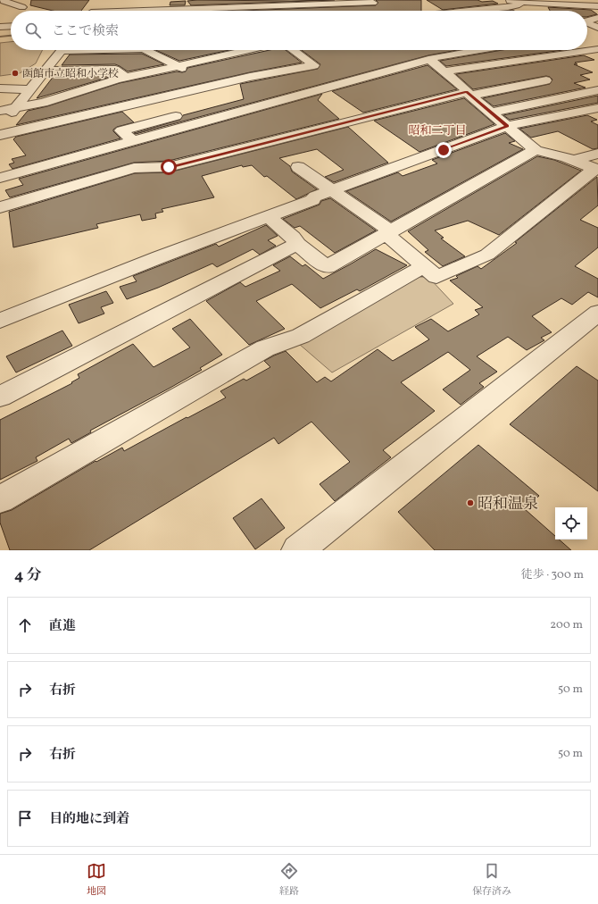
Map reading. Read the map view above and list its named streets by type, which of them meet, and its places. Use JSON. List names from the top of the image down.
{
  "districts": ["昭和二丁目"],
  "places": ["函館市立昭和小学校", "昭和温泉"],
  "page": {
    "search": "ここで検索",
    "heading": ["4 分", "徒歩 · 300 m"],
    "list": [
      ["直進", "200 m"],
      ["右折", "50 m"],
      ["右折", "50 m"],
      "目的地に到着"
    ],
    "nav": ["地図", "経路", "保存済み"]
  }
}
